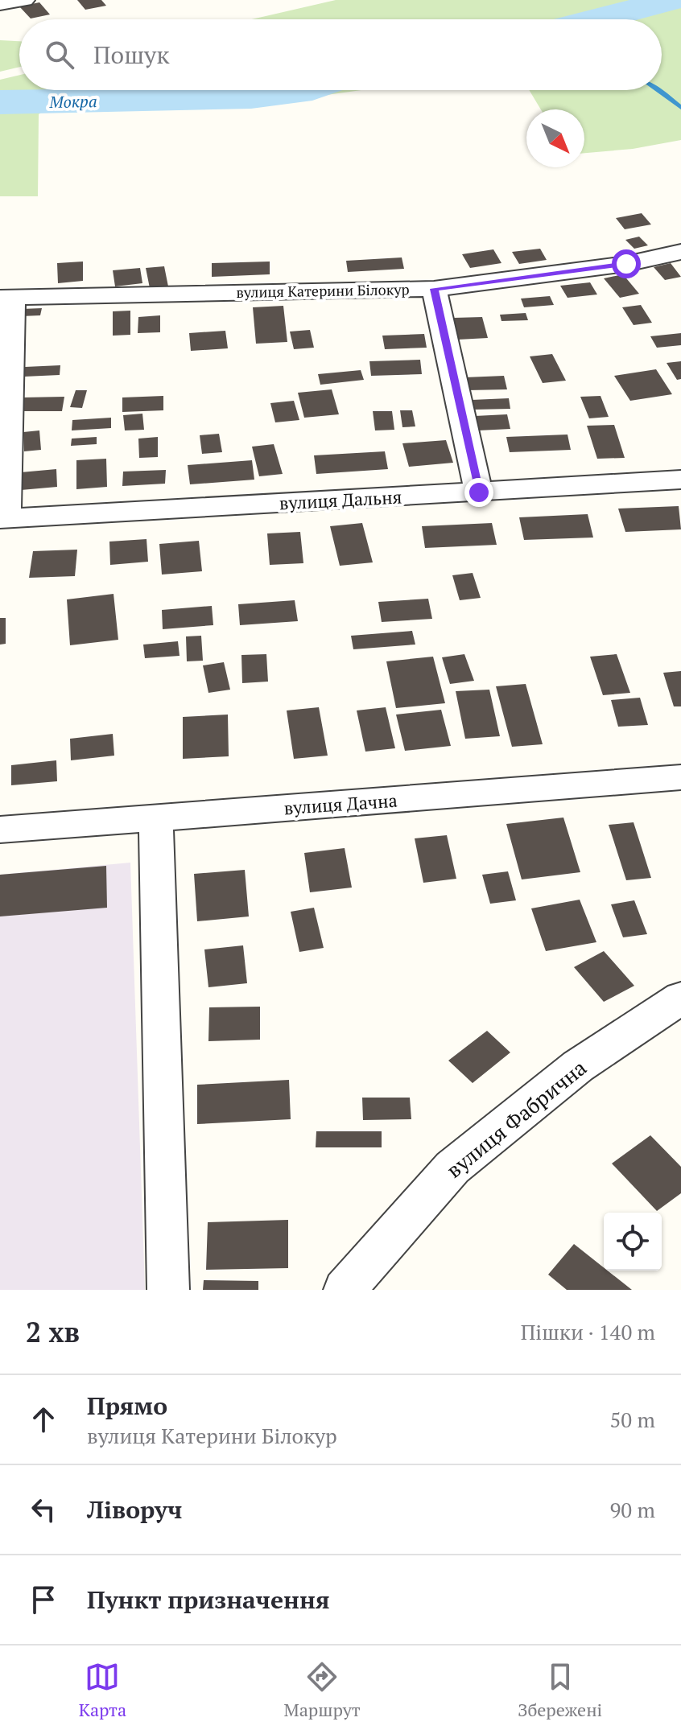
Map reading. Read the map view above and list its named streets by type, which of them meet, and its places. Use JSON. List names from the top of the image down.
{
  "streets": {
    "street": [
      "вулиця Катерини Білокур",
      "вулиця Дальня",
      "вулиця Дачна",
      "вулиця Фабрична"
    ]
  },
  "water": ["Мокра"],
  "north": "bottom right",
  "page": {
    "search": "Пошук",
    "heading": ["2 хв", "Пішки · 140 m"],
    "list": [
      ["Прямо", "вулиця Катерини Білокур", "50 m"],
      ["Ліворуч", "90 m"],
      "Пункт призначення"
    ],
    "nav": ["Карта", "Маршрут", "Збережені"]
  }
}
